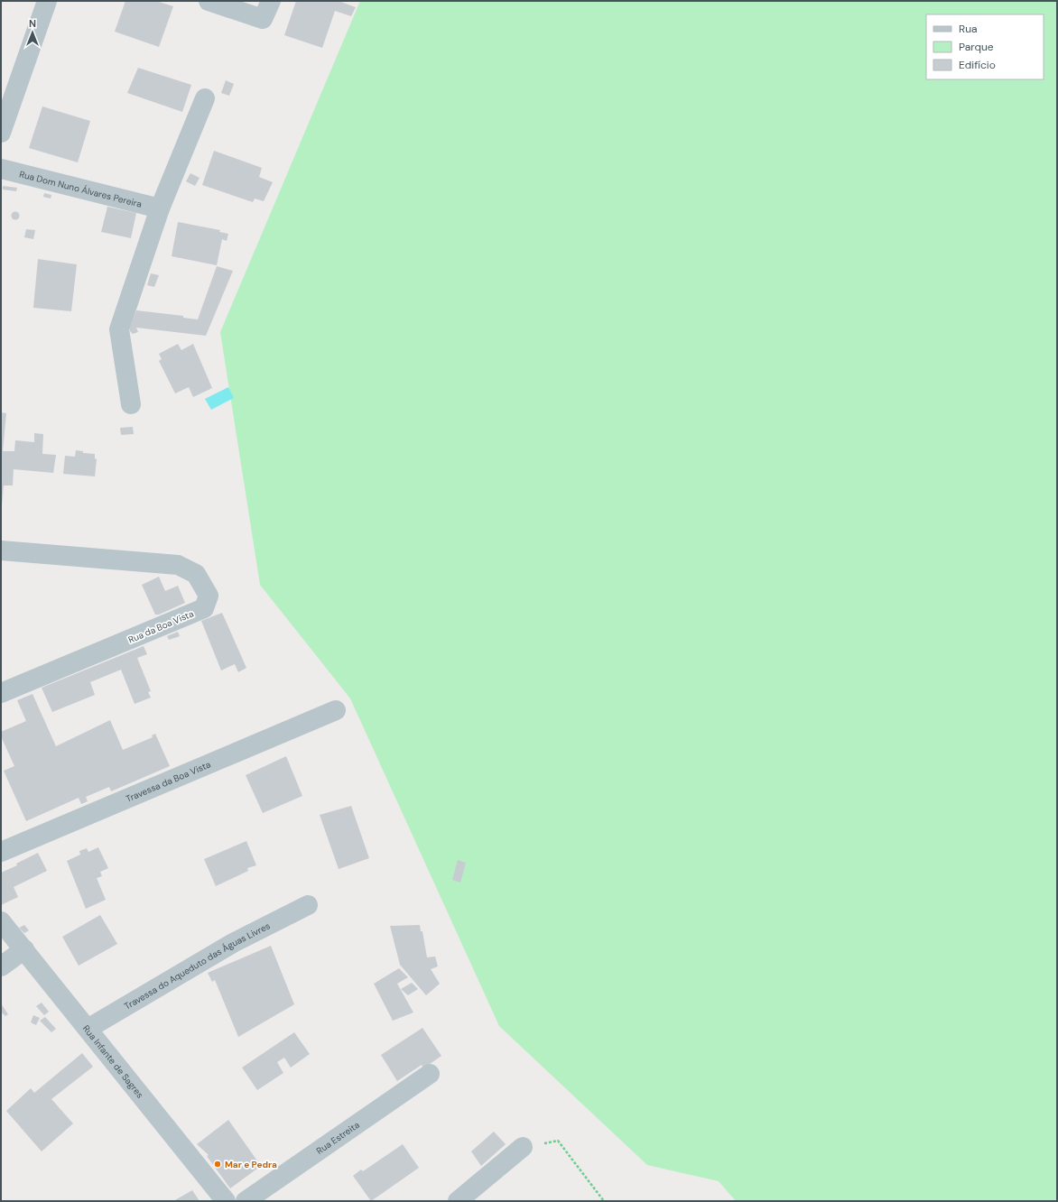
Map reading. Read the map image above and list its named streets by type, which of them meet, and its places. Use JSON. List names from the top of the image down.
{
  "streets": {
    "street": [
      "Rua Dom Nuno Álvares Pereira",
      "Rua da Boa Vista",
      "Travessa da Boa Vista",
      "Travessa do Aqueduto das Águas Livres",
      "Rua Infante de Sagres",
      "Rua Estreita"
    ]
  },
  "crossings": [
    ["Travessa do Aqueduto das Águas Livres", "Rua Infante de Sagres"]
  ],
  "places": ["Mar e Pedra"],
  "legend": ["Rua", "Parque", "Edifício"],
  "north": "top"
}
